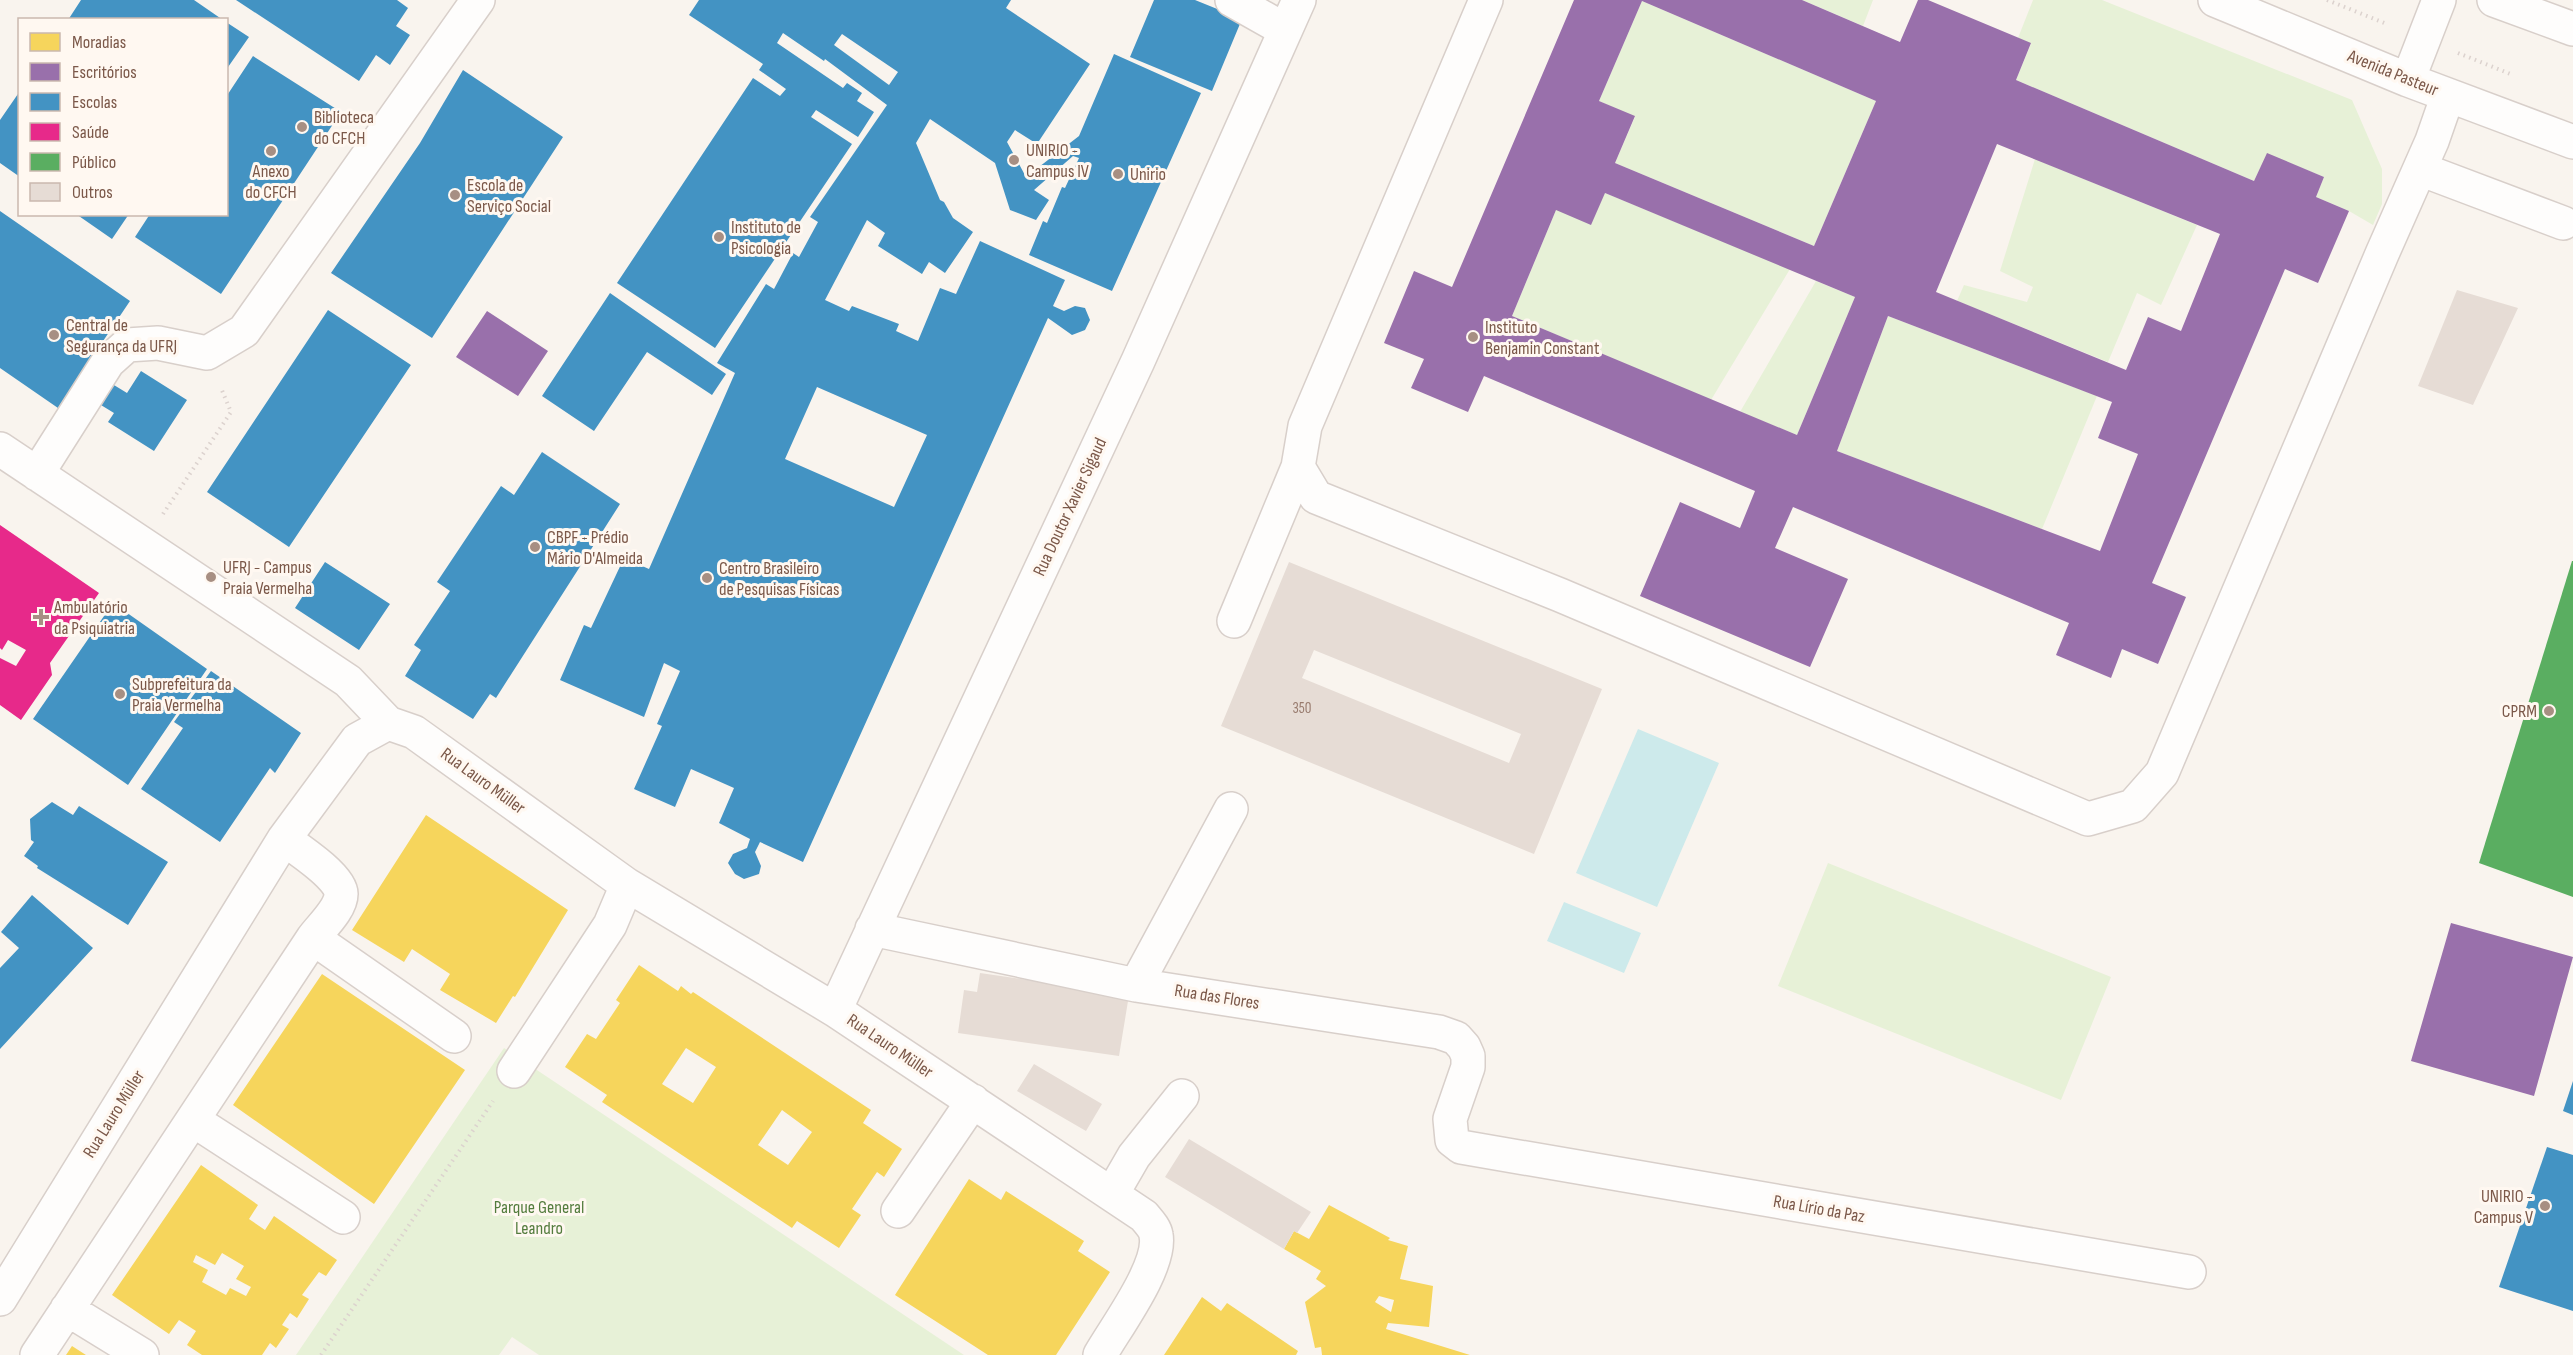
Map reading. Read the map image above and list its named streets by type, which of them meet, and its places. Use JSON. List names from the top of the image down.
{
  "streets": {
    "street": [
      "Avenida Pasteur",
      "Rua Doutor Xavier Sigaud",
      "Rua Lauro Müller",
      "Rua das Flores",
      "Rua Lírio da Paz"
    ]
  },
  "crossings": [
    ["Rua Doutor Xavier Sigaud", "Rua Lauro Müller"],
    ["Rua Doutor Xavier Sigaud", "Rua das Flores"],
    ["Rua das Flores", "Rua Lírio da Paz"]
  ],
  "parks": ["Parque General Leandro"],
  "places": {
    "other": [
      "Biblioteca do CFCH",
      "Anexo do CFCH",
      "UNIRIO - Campus IV",
      "Unirio",
      "Escola de Serviço Social",
      "Instituto de Psicologia",
      "Central de Segurança da UFRJ",
      "Instituto Benjamin Constant",
      "CBPF - Prédio Mário D'Almeida",
      "UFRJ - Campus Praia Vermelha",
      "Centro Brasileiro de Pesquisas Físicas",
      "Subprefeitura da Praia Vermelha",
      "CPRM",
      "UNIRIO - Campus V"
    ],
    "health": ["Ambulatório da Psiquiatria"]
  },
  "house_numbers": ["350"],
  "legend": [
    "Moradias",
    "Escritórios",
    "Escolas",
    "Saúde",
    "Público",
    "Outros"
  ]
}
